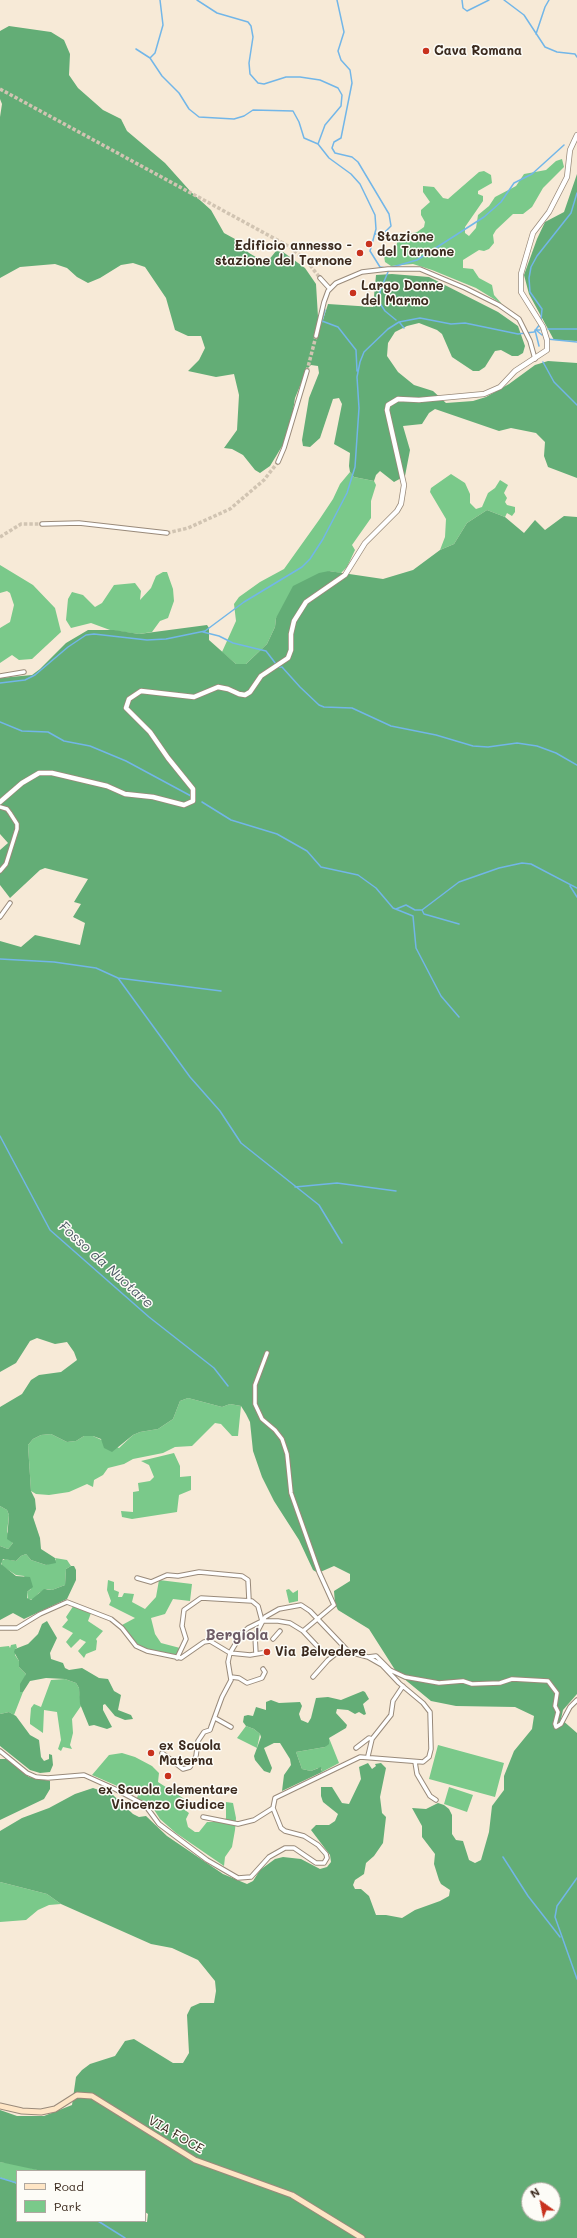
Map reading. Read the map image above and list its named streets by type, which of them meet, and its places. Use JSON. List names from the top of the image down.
{
  "streets": {
    "main road": ["VIA FOCE"]
  },
  "districts": ["Bergiola"],
  "water": ["Fosso da Nuotare"],
  "places": [
    "Cava Romana",
    "Stazione del Tarnone",
    "Edificio annesso - stazione del Tarnone",
    "Largo Donne del Marmo",
    "Via Belvedere",
    "ex Scuola Materna",
    "ex Scuola elementare Vincenzo Giudice"
  ],
  "legend": ["Road", "Park"],
  "north": "top left"
}
